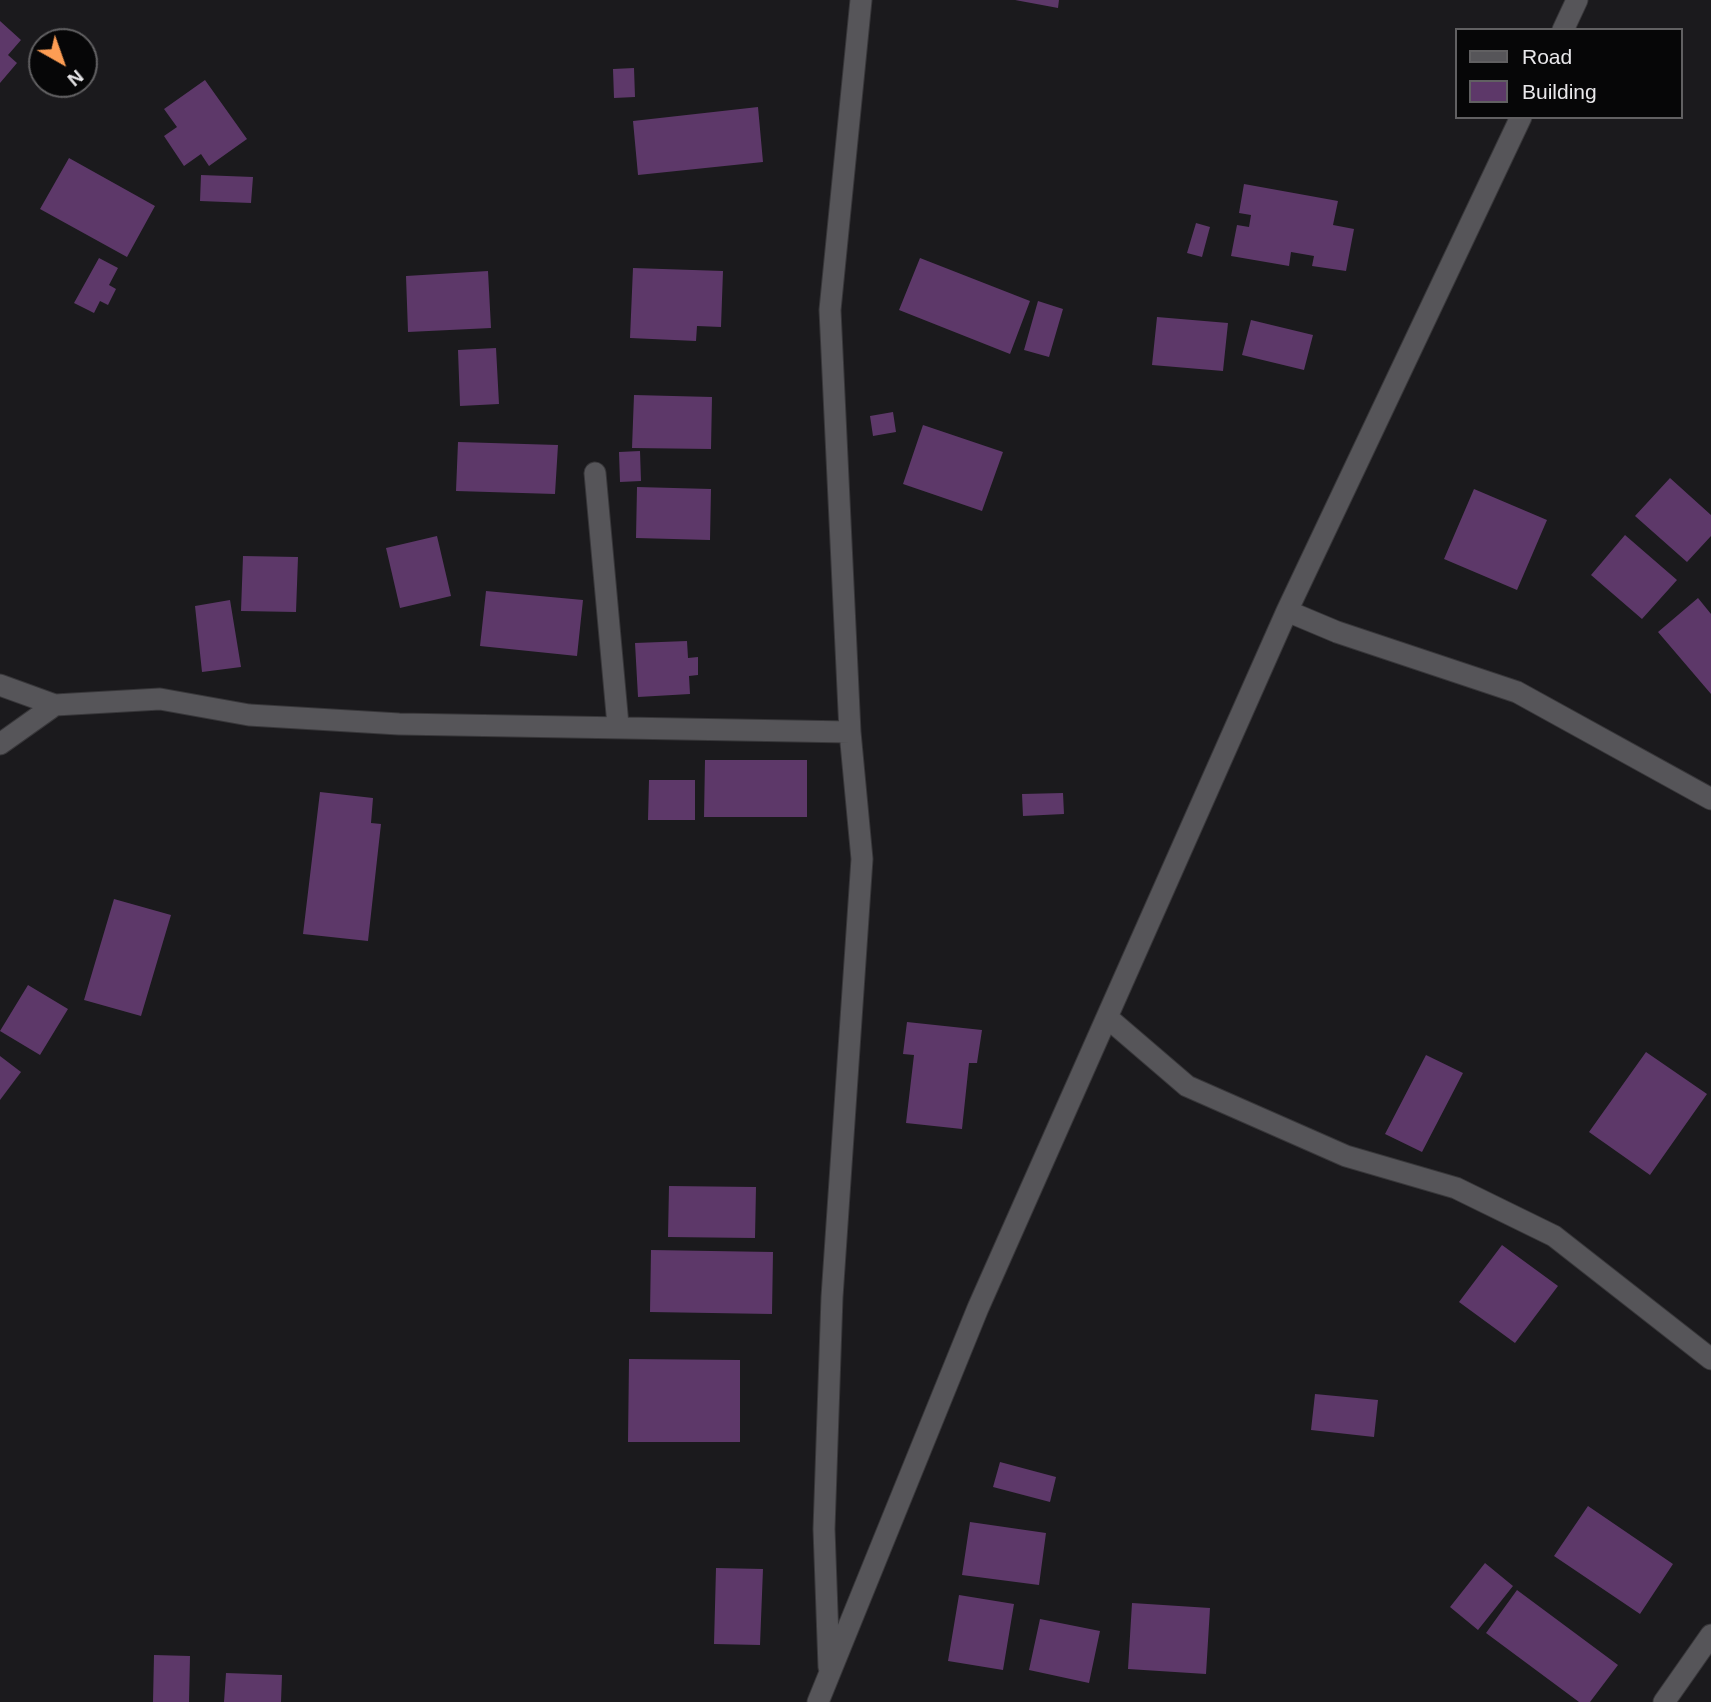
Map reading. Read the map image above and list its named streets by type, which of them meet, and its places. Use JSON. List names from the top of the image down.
{
  "legend": ["Road", "Building"],
  "north": "bottom right"
}
